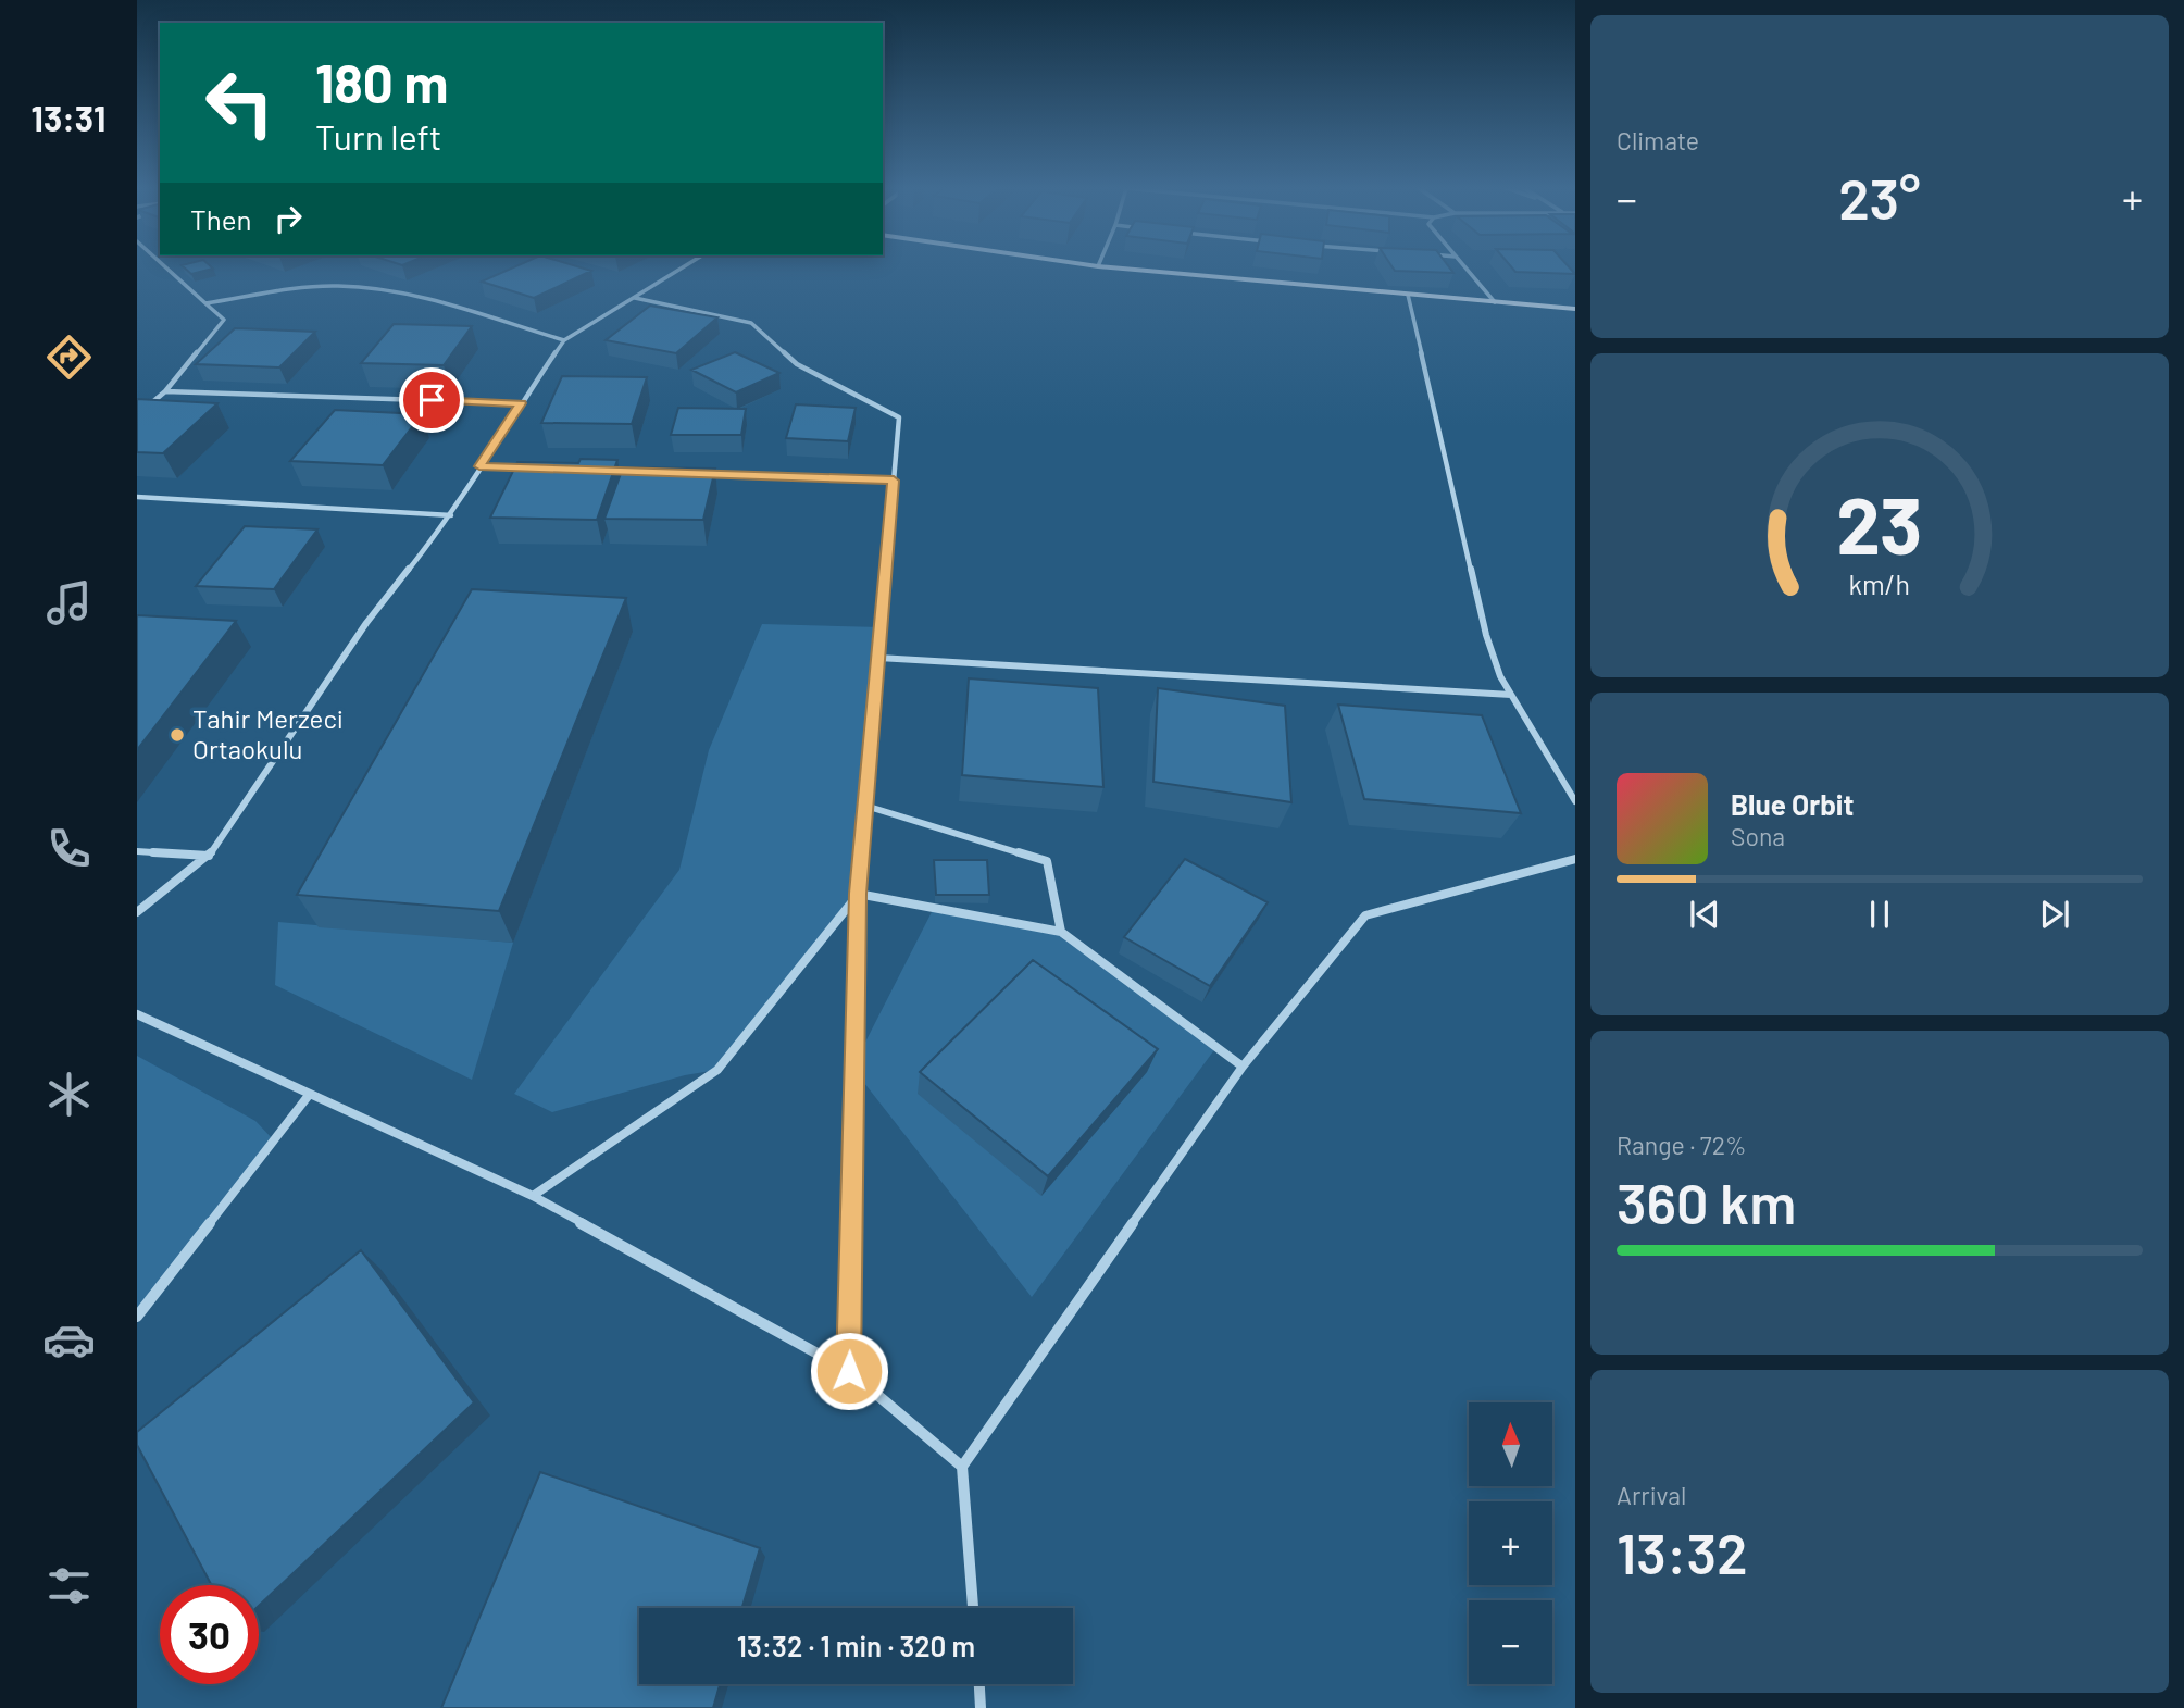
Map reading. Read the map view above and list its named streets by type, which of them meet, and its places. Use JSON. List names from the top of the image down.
{
  "places": ["Tahir Merzeci Ortaokulu"],
  "north": "top",
  "page": {
    "tabs": "13:31",
    "tile": [
      "Climate",
      ["Range · 72%", "360 km"],
      ["Arrival", "13:32"]
    ],
    "turn": ["180 m", "Turn left"],
    "heat": ["−", "23°", "+"],
    "then": "Then",
    "song": ["Blue Orbit", "Sona"],
    "map_buttons": ["+", "−"],
    "limit": "30",
    "trip": "13:32 · 1 min · 320 m",
    "gauge": ["23", "km/h"]
  }
}
